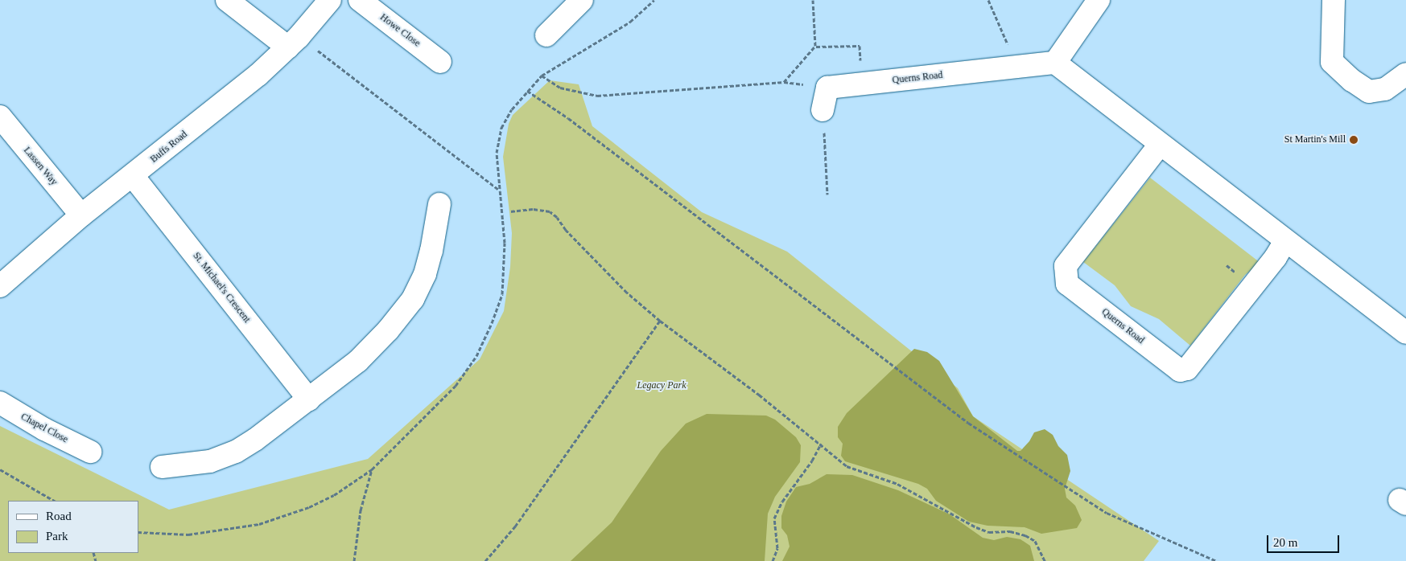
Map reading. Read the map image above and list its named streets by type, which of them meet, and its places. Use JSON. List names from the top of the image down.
{
  "streets": {
    "street": [
      "Howe Close",
      "Querns Road",
      "Buffs Road",
      "Lassen Way",
      "St. Michael's Crescent",
      "Chapel Close"
    ]
  },
  "crossings": [
    ["Buffs Road", "Lassen Way"],
    ["Buffs Road", "St. Michael's Crescent"]
  ],
  "parks": ["Legacy Park"],
  "places": ["St Martin's Mill"],
  "legend": ["Road", "Park"],
  "scale_bar": "20 m"
}
